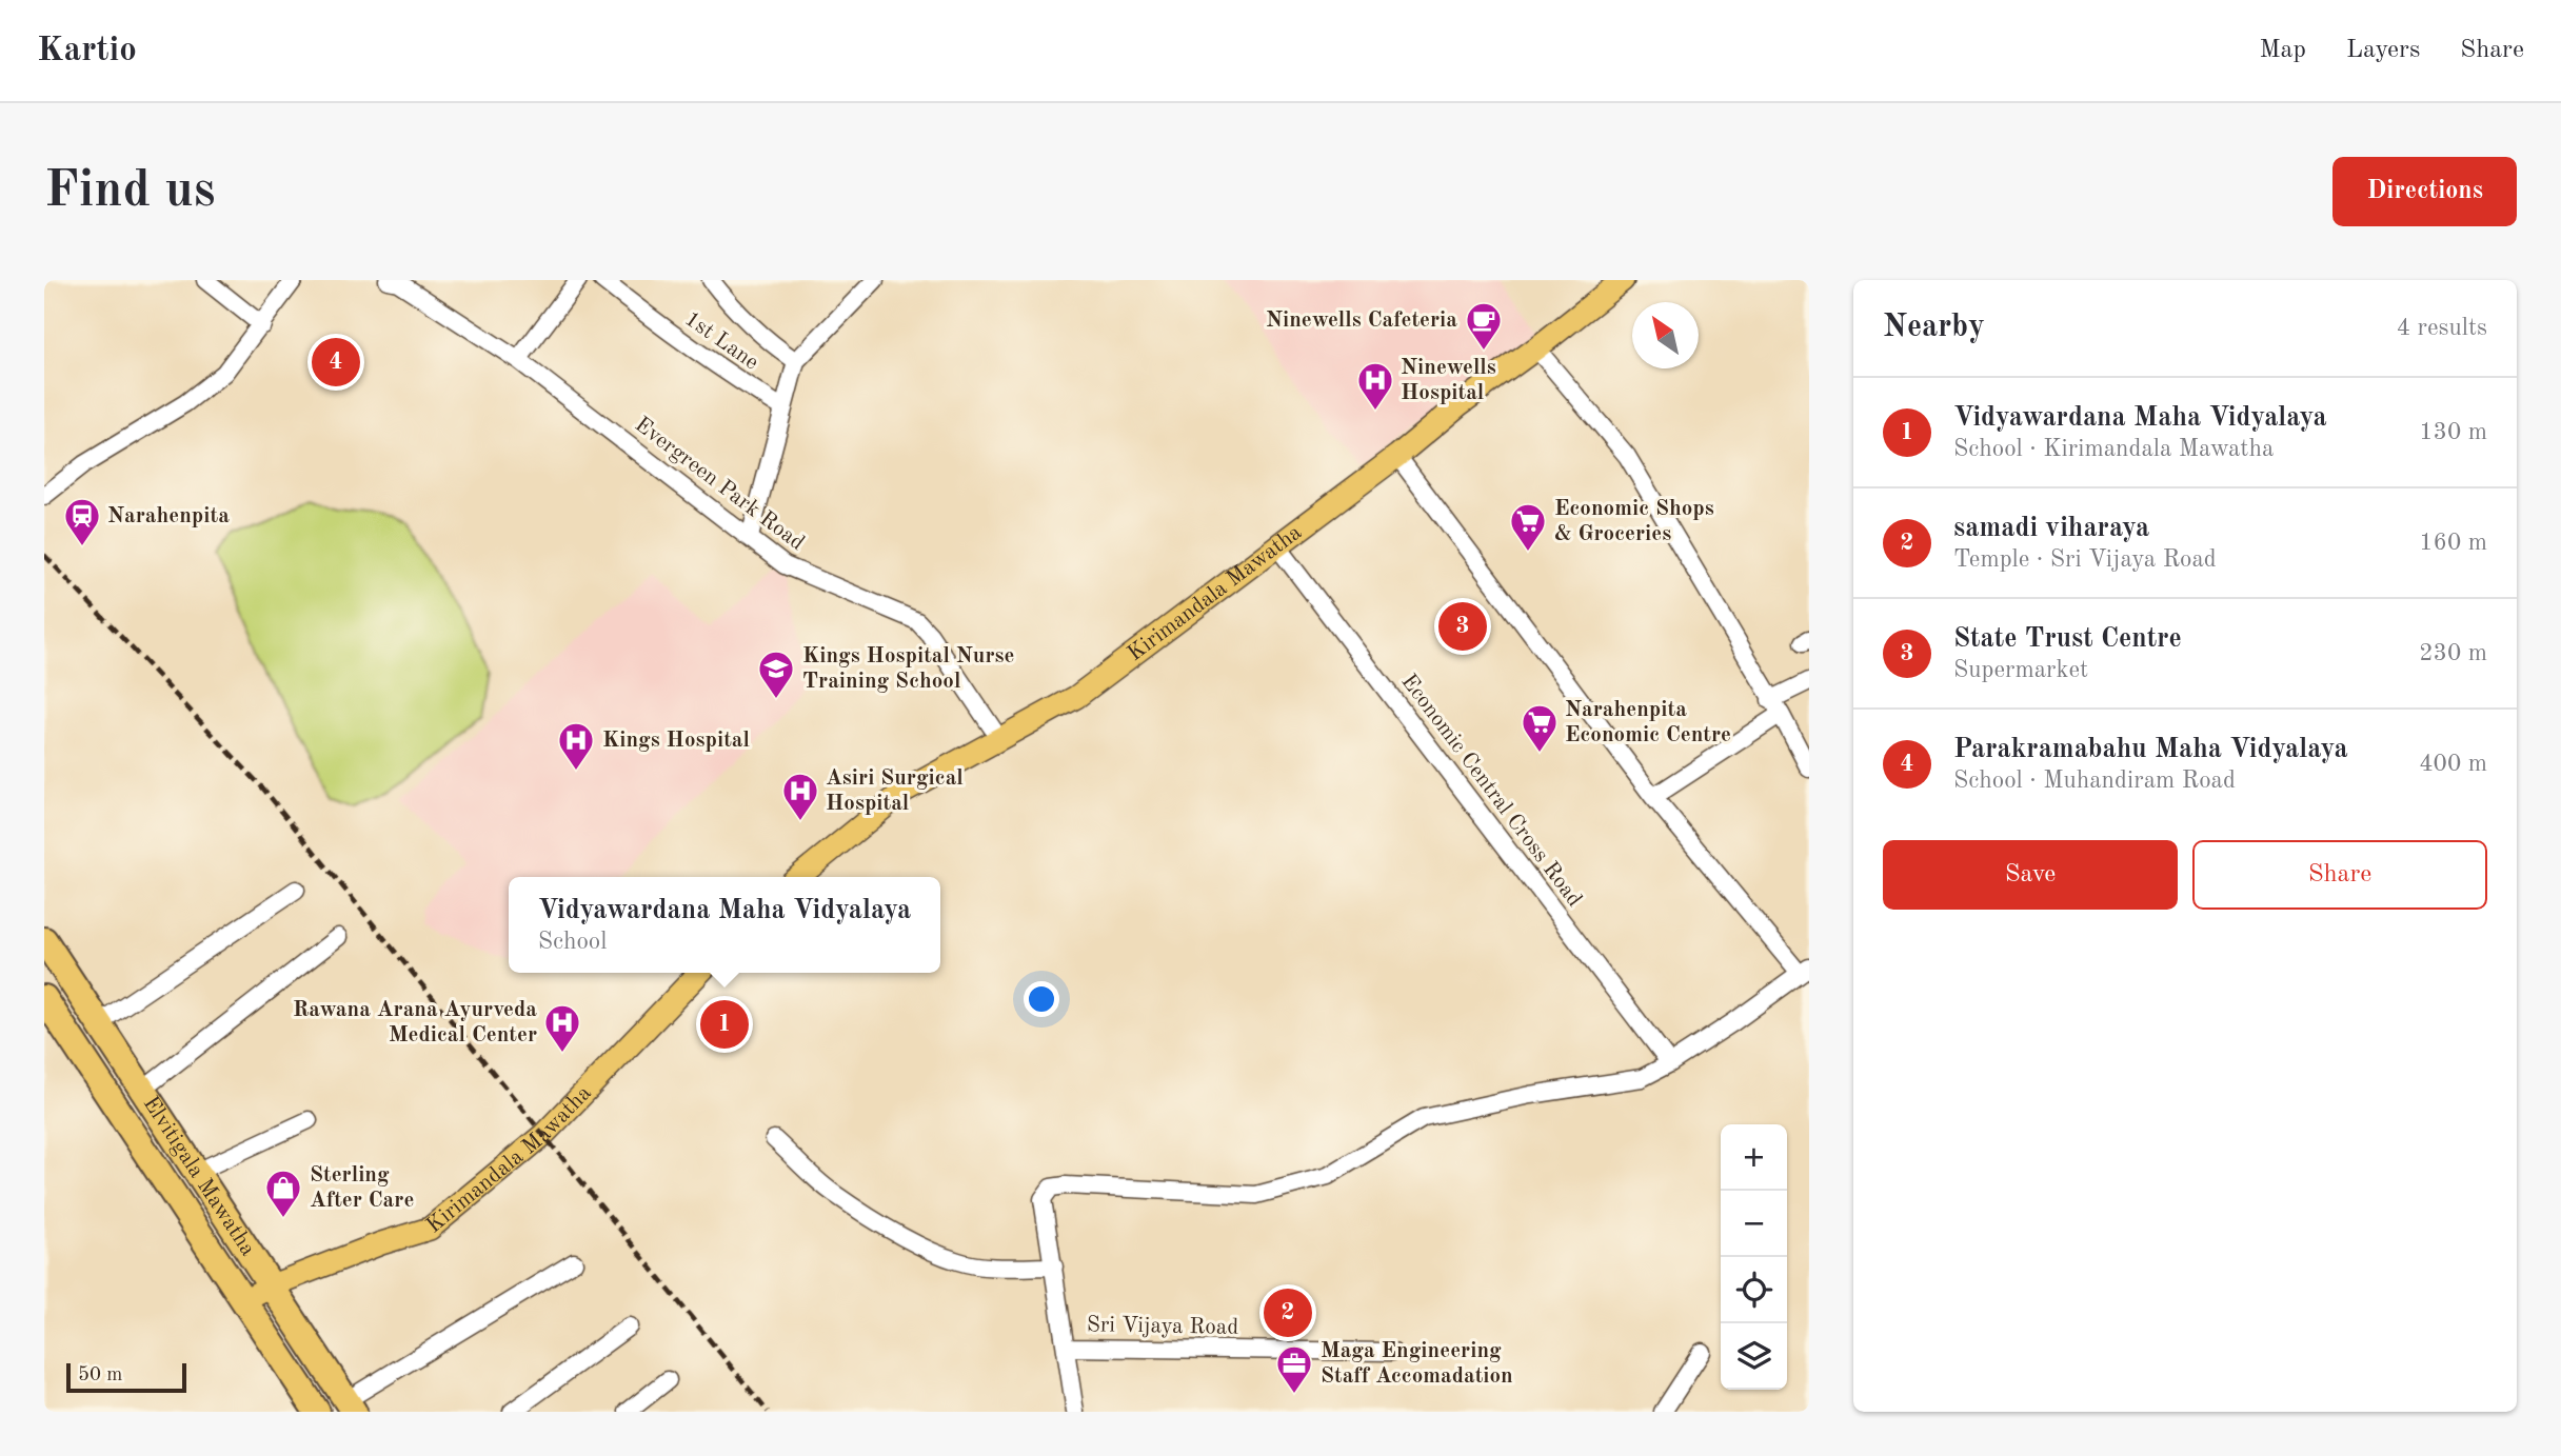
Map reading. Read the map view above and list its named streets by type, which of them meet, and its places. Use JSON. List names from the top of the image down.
{
  "streets": {
    "highway": ["Elvitigala Mawatha"],
    "main road": ["Kirimandala Mawatha"],
    "street": [
      "1st Lane",
      "Evergreen Park Road",
      "Economic Central Cross Road",
      "Sri Vijaya Road"
    ]
  },
  "crossings": [
    ["Evergreen Park Road", "Kirimandala Mawatha"],
    ["Kirimandala Mawatha", "Economic Central Cross Road"],
    ["Kirimandala Mawatha", "Elvitigala Mawatha"]
  ],
  "places": {
    "cafe": ["Ninewells Cafeteria"],
    "hospital": [
      "Ninewells Hospital",
      "Kings Hospital",
      "Asiri Surgical Hospital",
      "Rawana Arana Ayurveda Medical Center"
    ],
    "station": ["Narahenpita"],
    "supermarket": ["Economic Shops & Groceries", "Narahenpita Economic Centre"],
    "school or university": ["Kings Hospital Nurse Training School"],
    "shop": ["Sterling After Care"],
    "office": ["Maga Engineering Staff Accomadation"]
  },
  "scale_bar": "50 m",
  "north": "top left",
  "page": {
    "header": "Kartio",
    "nav": ["Map", "Layers", "Share"],
    "buttons": [
      "Directions",
      ["Save", "Share"]
    ],
    "title": "Find us",
    "heading": ["Nearby", "4 results"],
    "pins": [
      "4",
      "3",
      "1",
      "2"
    ],
    "list": [
      {
        "mark": "1",
        "name": "Vidyawardana Maha Vidyalaya",
        "note": "School · Kirimandala Mawatha",
        "value": "130 m"
      },
      {
        "mark": "2",
        "name": "samadi viharaya",
        "note": "Temple · Sri Vijaya Road",
        "value": "160 m"
      },
      {
        "mark": "3",
        "name": "State Trust Centre",
        "note": "Supermarket",
        "value": "230 m"
      },
      {
        "mark": "4",
        "name": "Parakramabahu Maha Vidyalaya",
        "note": "School · Muhandiram Road",
        "value": "400 m"
      }
    ],
    "popup": ["Vidyawardana Maha Vidyalaya", "School"],
    "map_buttons": ["+", "−"],
    "scale": "50 m"
  }
}
